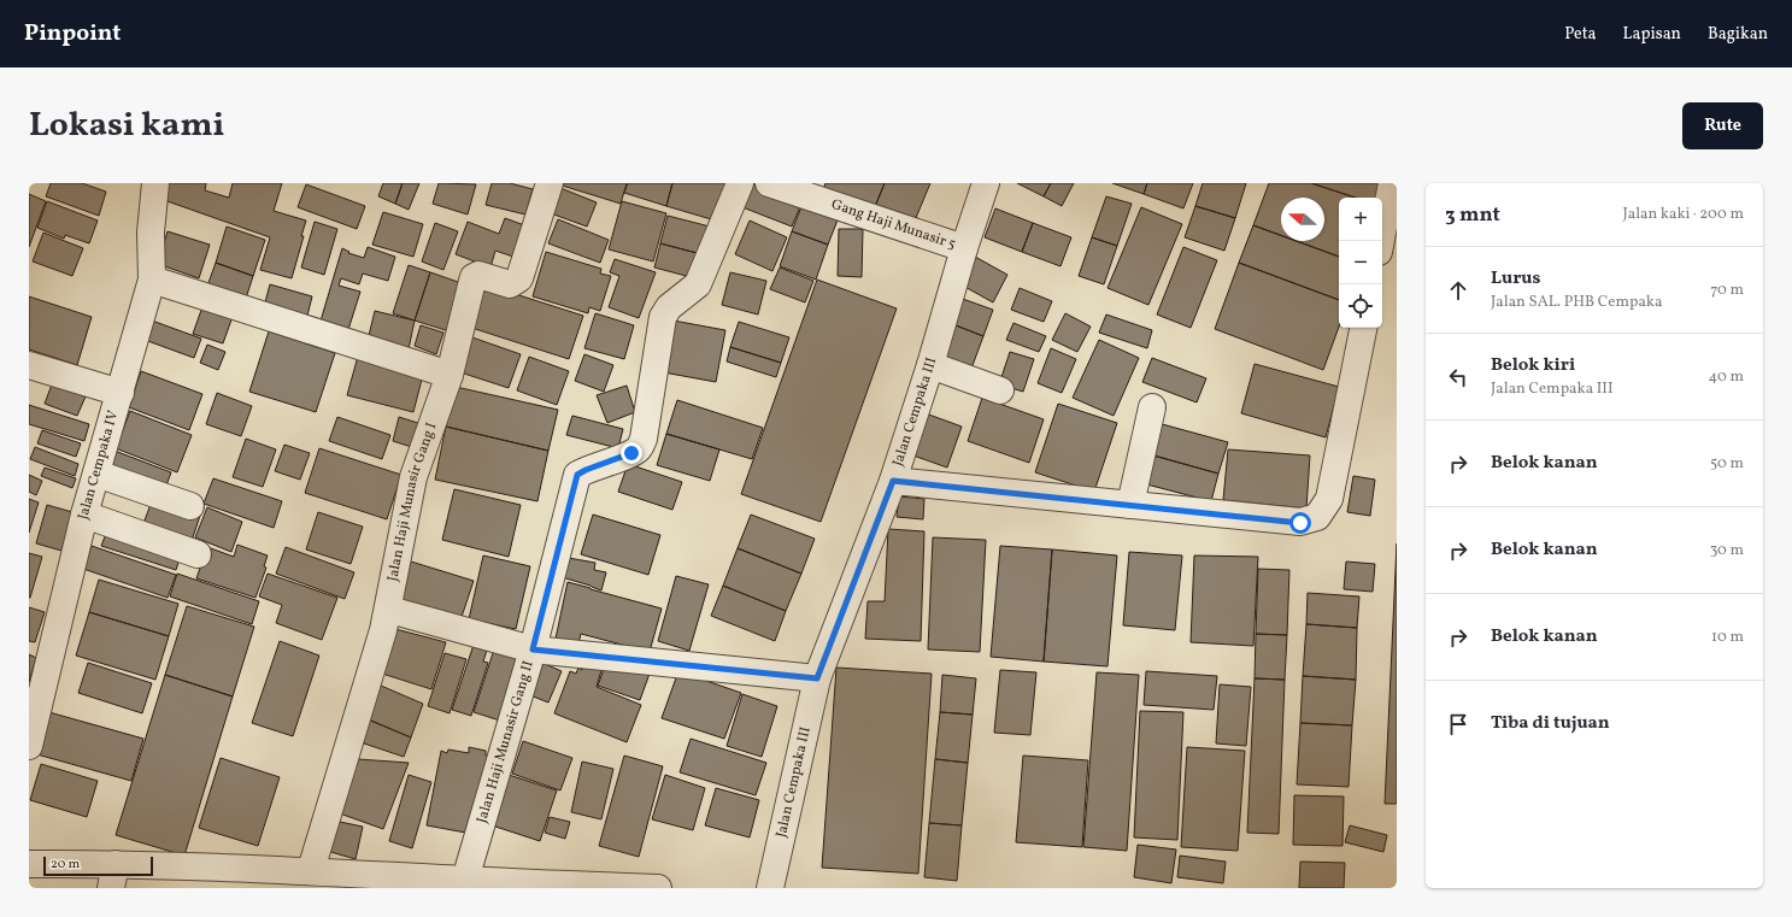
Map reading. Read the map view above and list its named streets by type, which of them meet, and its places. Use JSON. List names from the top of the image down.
{
  "streets": {
    "street": [
      "Gang Haji Munasir 5",
      "Jalan Cempaka III",
      "Jalan Cempaka IV",
      "Jalan Haji Munasir Gang I",
      "Jalan Haji Munasir Gang II"
    ]
  },
  "crossings": [
    ["Gang Haji Munasir 5", "Jalan Cempaka III"]
  ],
  "scale_bar": "20 m",
  "north": "left",
  "page": {
    "header": "Pinpoint",
    "nav": ["Peta", "Lapisan", "Bagikan"],
    "title": "Lokasi kami",
    "buttons": "Rute",
    "heading": ["3 mnt", "Jalan kaki · 200 m"],
    "map_buttons": ["+", "−"],
    "list": [
      ["Lurus", "Jalan SAL. PHB Cempaka", "70 m"],
      ["Belok kiri", "Jalan Cempaka III", "40 m"],
      ["Belok kanan", "50 m"],
      ["Belok kanan", "30 m"],
      ["Belok kanan", "10 m"],
      "Tiba di tujuan"
    ],
    "scale": "20 m"
  }
}
